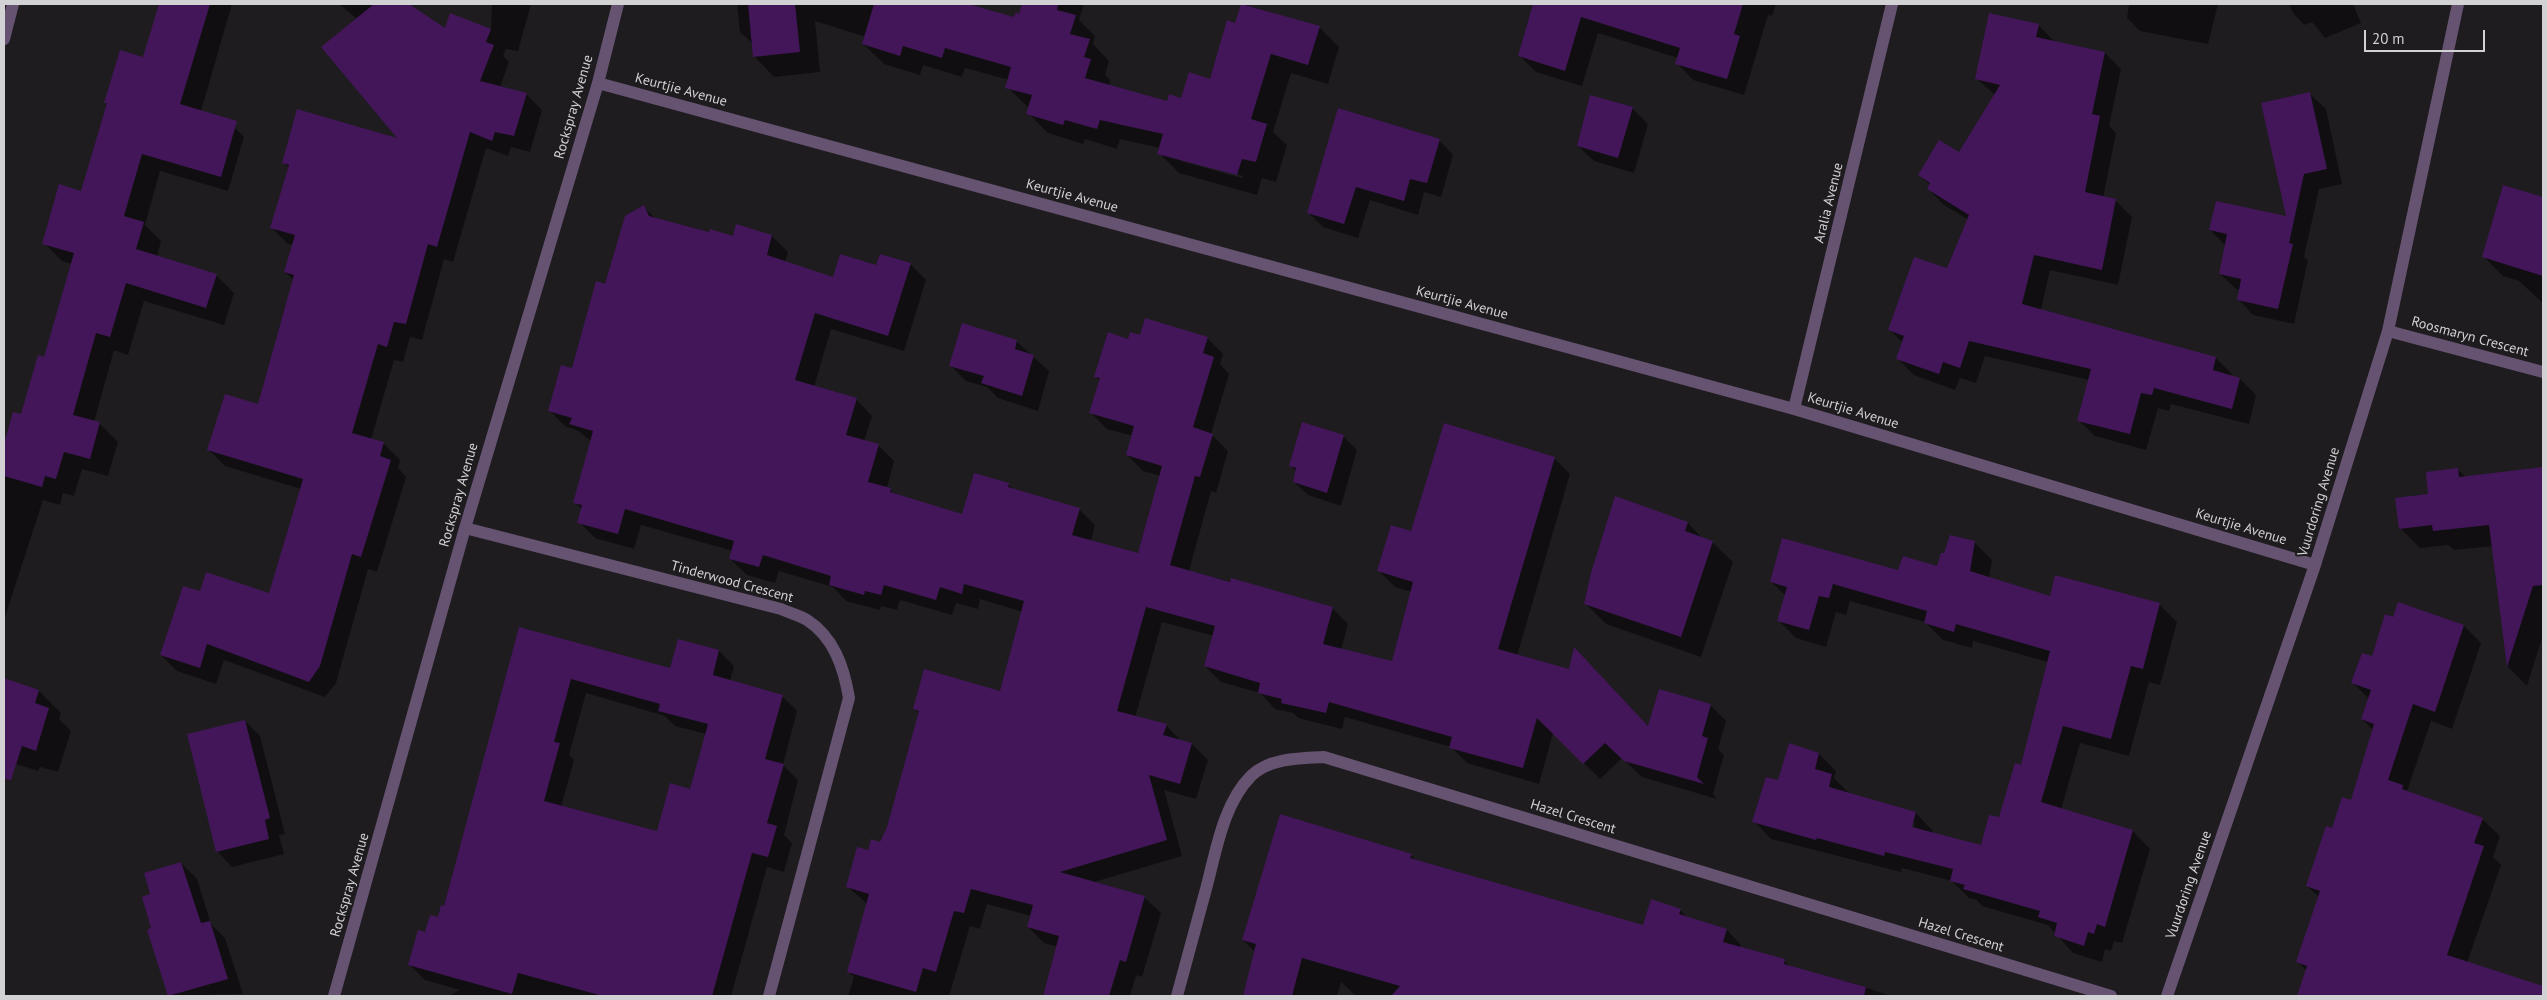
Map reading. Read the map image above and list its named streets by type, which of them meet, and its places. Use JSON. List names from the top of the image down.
{
  "streets": {
    "street": [
      "Keurtjie Avenue",
      "Rockspray Avenue",
      "Aralia Avenue",
      "Roosmaryn Crescent",
      "Vuurdoring Avenue",
      "Tinderwood Crescent",
      "Hazel Crescent"
    ]
  },
  "crossings": [
    ["Keurtjie Avenue", "Rockspray Avenue"],
    ["Keurtjie Avenue", "Aralia Avenue"],
    ["Keurtjie Avenue", "Vuurdoring Avenue"],
    ["Rockspray Avenue", "Tinderwood Crescent"],
    ["Roosmaryn Crescent", "Vuurdoring Avenue"]
  ],
  "scale_bar": "20 m"
}
